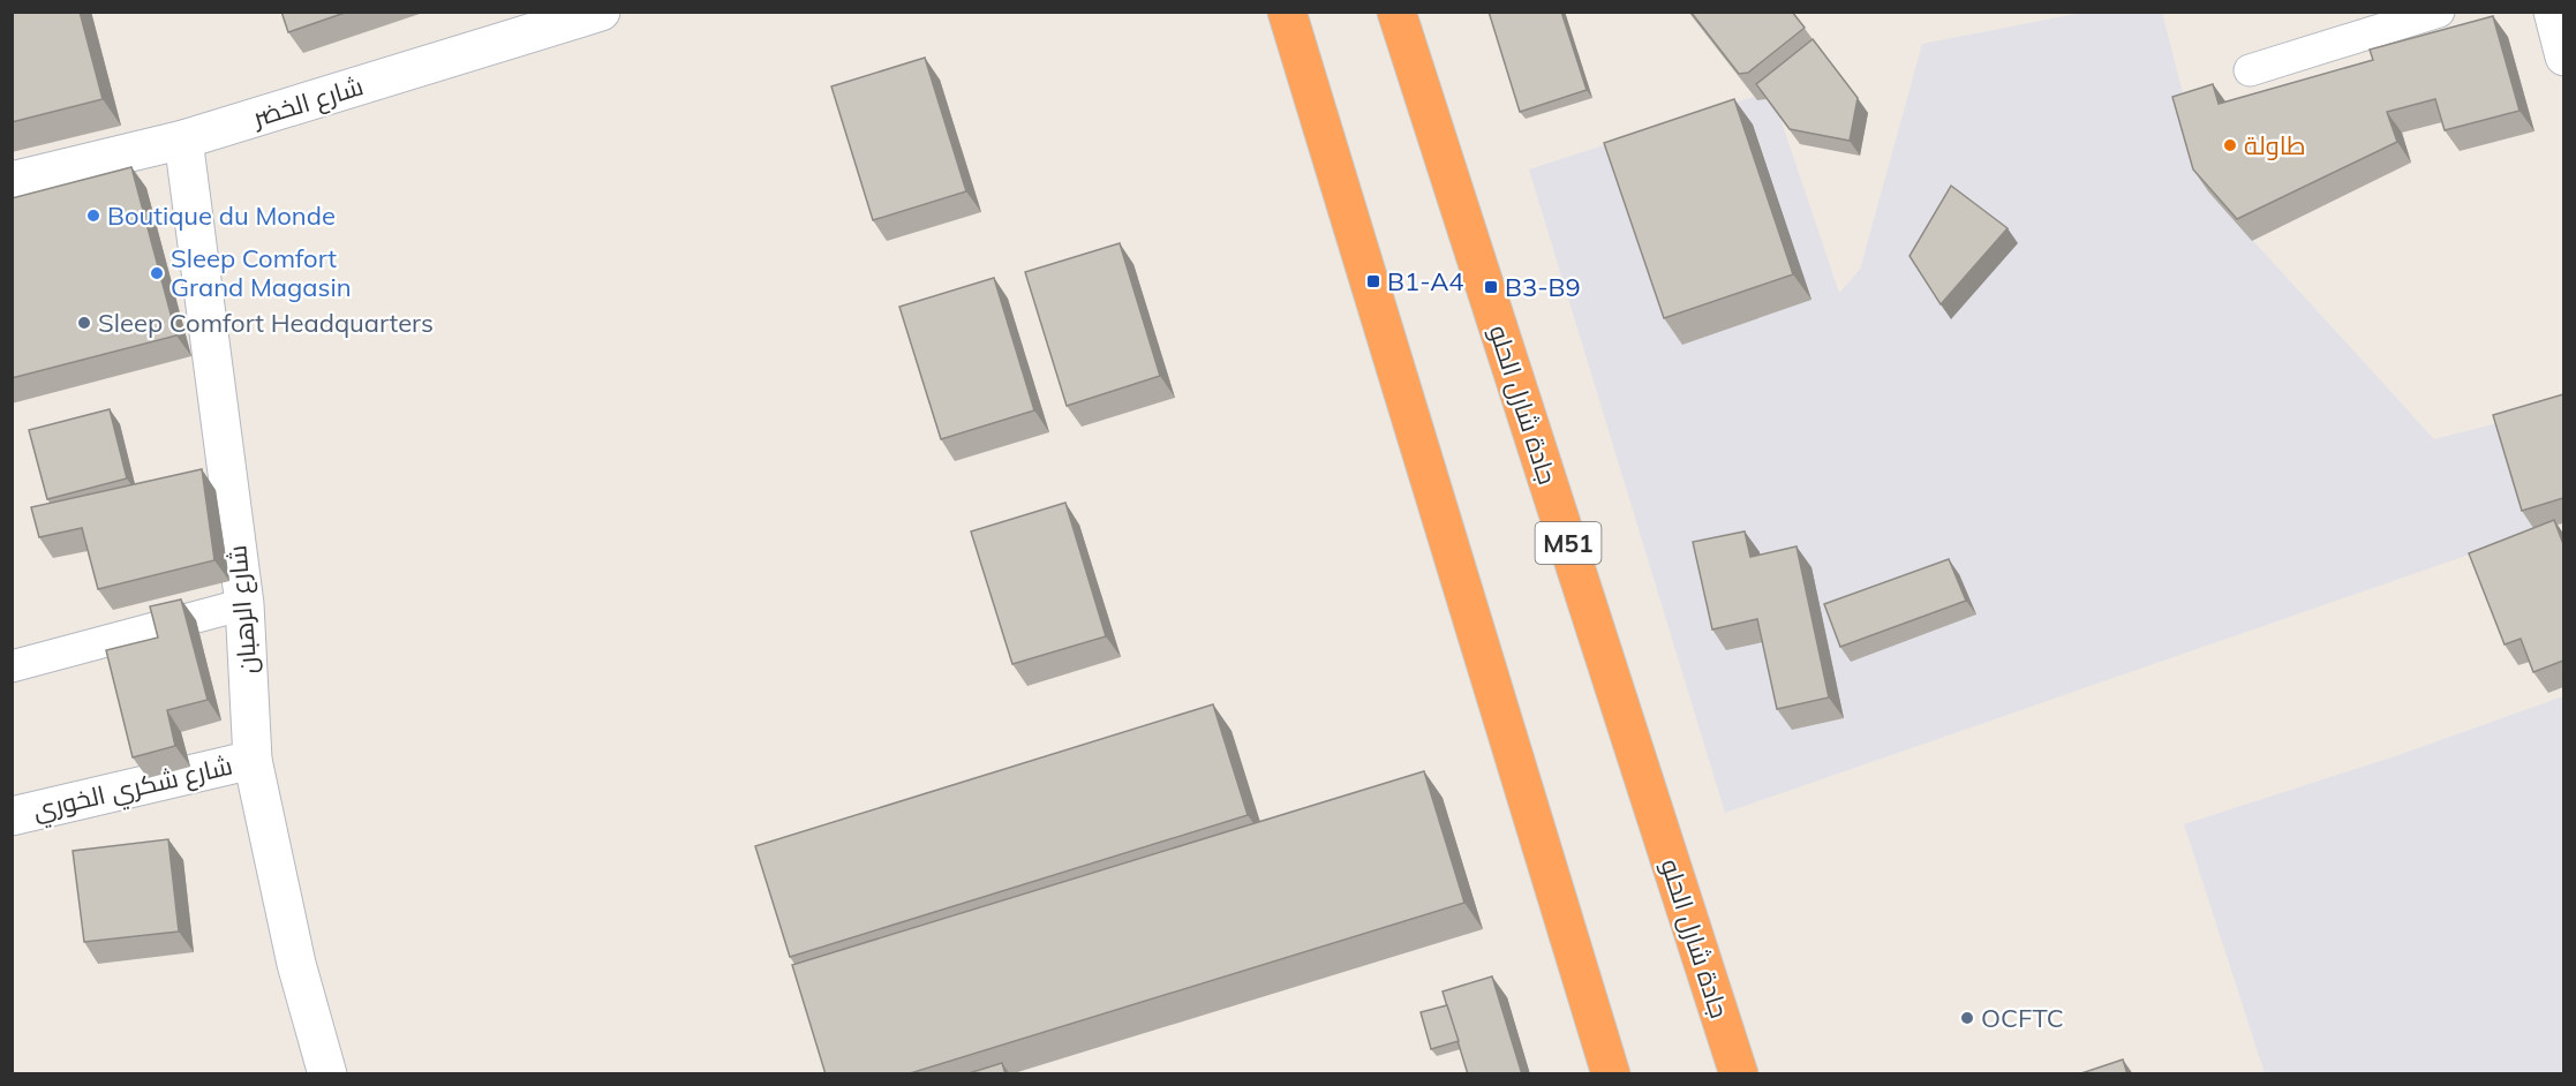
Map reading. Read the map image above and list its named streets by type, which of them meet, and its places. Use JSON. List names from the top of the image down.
{
  "streets": {
    "highway": ["جادة شارل الحلو", "M51"],
    "street": ["شارع الخضر", "شارع الرهبان", "شارع شكري الخوري"]
  },
  "crossings": [
    ["شارع الخضر", "شارع الرهبان"],
    ["شارع الرهبان", "شارع شكري الخوري"]
  ],
  "places": {
    "other": [
      "طاولة",
      "Boutique du Monde",
      "Sleep Comfort Grand Magasin",
      "Sleep Comfort Headquarters",
      "OCFTC"
    ],
    "transit": ["B1-A4", "B3-B9"]
  }
}
